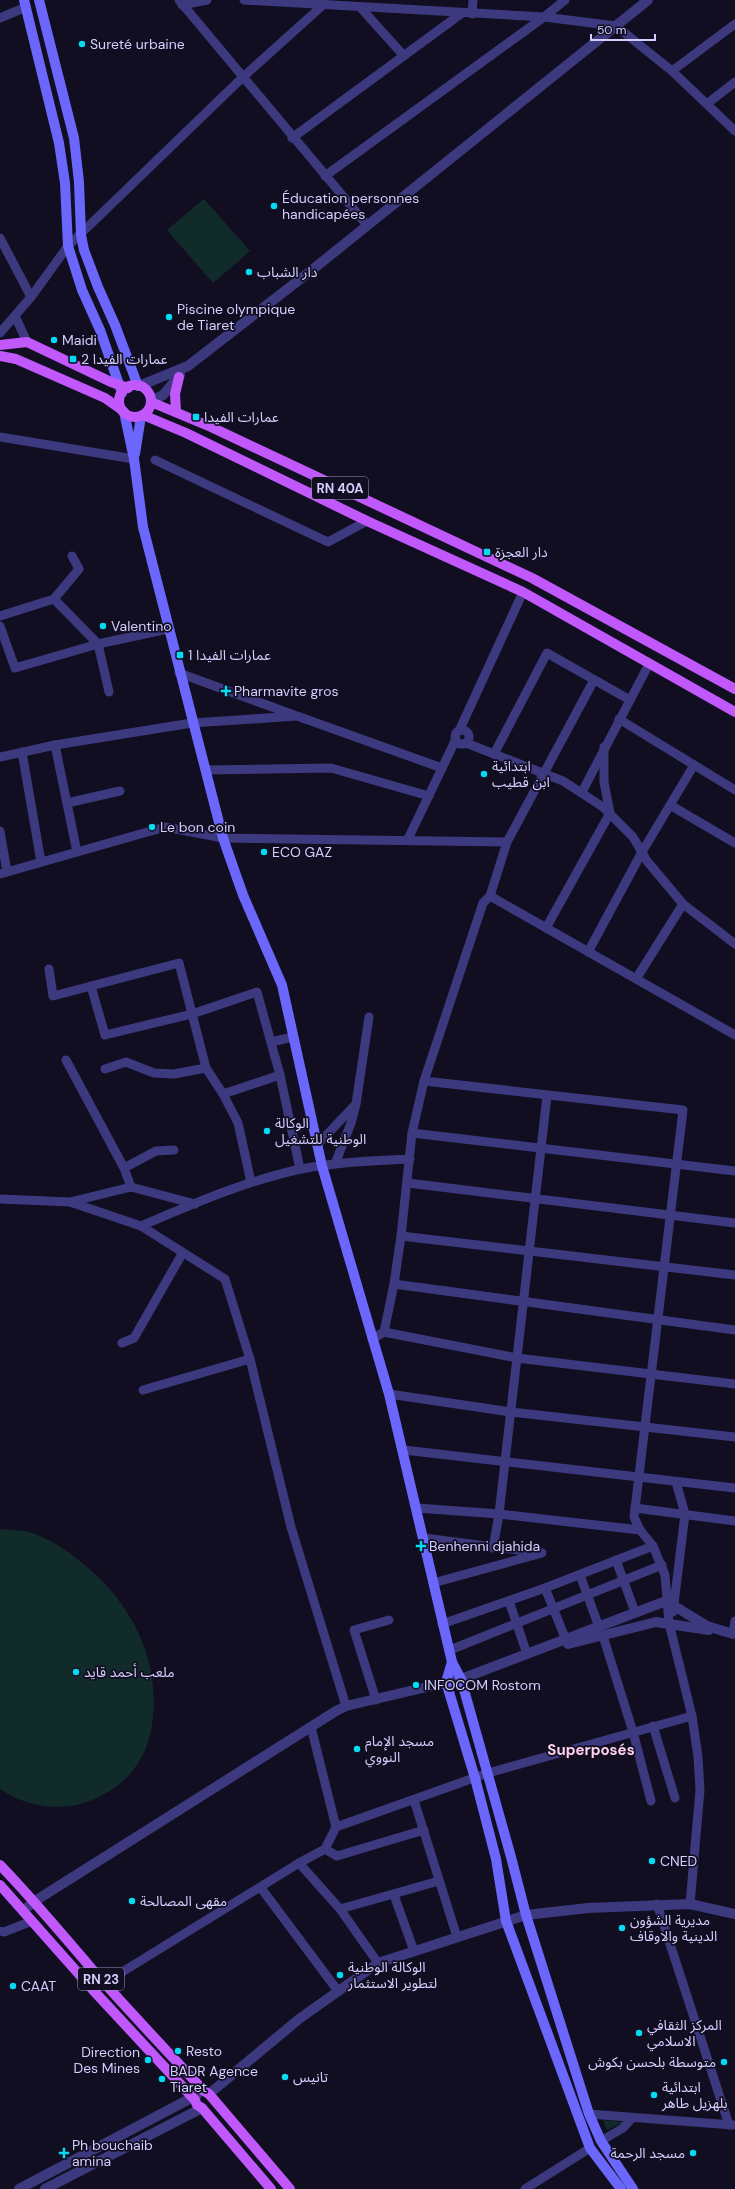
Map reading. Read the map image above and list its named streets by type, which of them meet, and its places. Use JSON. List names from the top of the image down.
{
  "streets": {
    "main road": ["RN 40A", "RN 23"]
  },
  "districts": ["Superposés"],
  "places": {
    "other": [
      "Sureté urbaine",
      "Éducation personnes handicapées",
      "دار الشباب",
      "Piscine olympique de Tiaret",
      "Maidi",
      "Valentino",
      "ابتدائية ابن قطيب",
      "Le bon coin",
      "ECO GAZ",
      "الوكالة الوطنية للتشغيل",
      "ملعب أحمد قايد",
      "INFOCOM Rostom",
      "مسجد الإمام النووي",
      "CNED",
      "مقهى المصالحة",
      "مديرية الشؤون الدينية والاوقاف",
      "الوكالة الوطنية لتطوير الاستثمار",
      "CAAT",
      "المركز الثقافي الاسلامي",
      "Resto",
      "Direction Des Mines",
      "متوسطة بلحسن بكوش",
      "تانيس",
      "BADR Agence Tiaret",
      "ابتدائية بلهزيل طاهر",
      "مسجد الرحمة"
    ],
    "transit": [
      "عمارات الفيدا 2",
      "عمارات الفيدا",
      "دار العجزة",
      "عمارات الفيدا 1"
    ],
    "health": ["Pharmavite gros", "Benhenni djahida", "Ph bouchaib amina"]
  },
  "scale_bar": "50 m"
}
